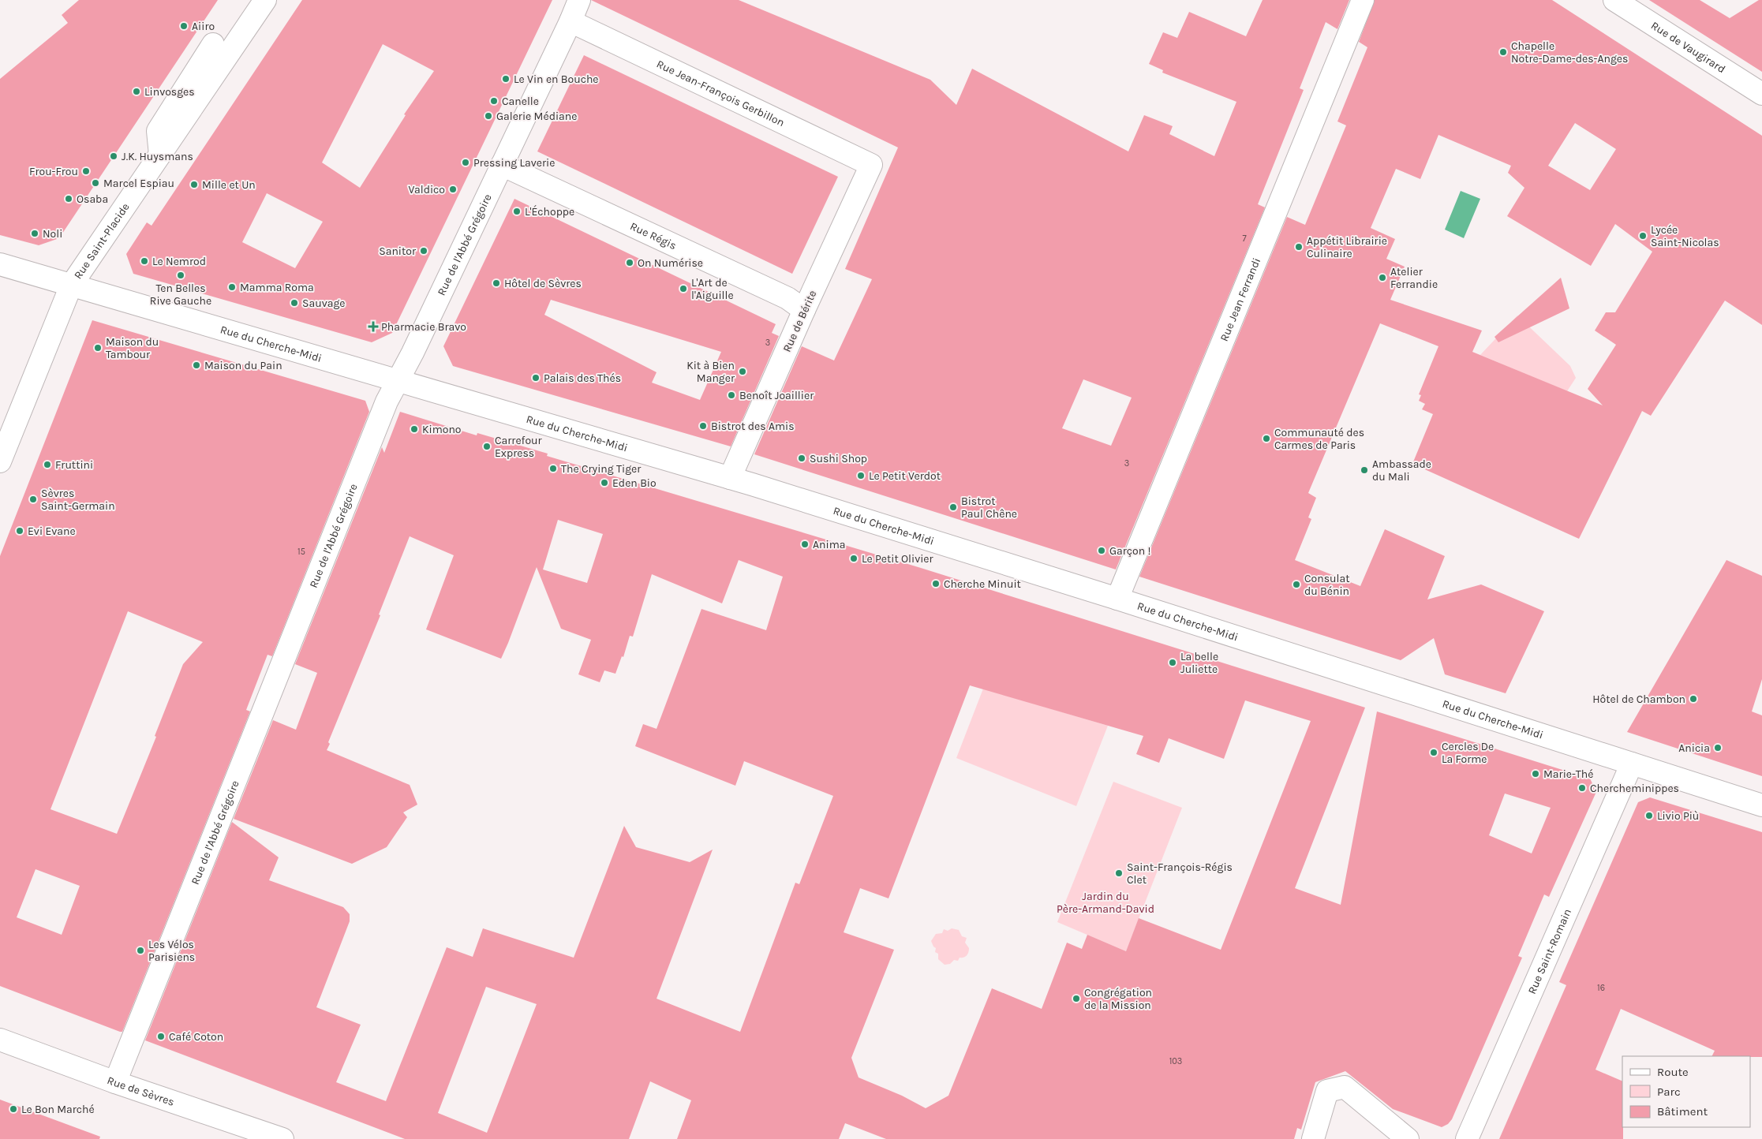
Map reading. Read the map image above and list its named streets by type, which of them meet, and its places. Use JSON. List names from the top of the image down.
{
  "streets": {
    "street": [
      "Rue de Vaugirard",
      "Rue Jean-François Gerbillon",
      "Rue Régis",
      "Rue Saint-Placide",
      "Rue de l'Abbé Grégoire",
      "Rue Jean Ferrandi",
      "Rue de Bérite",
      "Rue du Cherche-Midi",
      "Rue Saint-Romain",
      "Rue de Sèvres"
    ]
  },
  "crossings": [
    ["Rue Jean-François Gerbillon", "Rue de l'Abbé Grégoire"],
    ["Rue Jean-François Gerbillon", "Rue de Bérite"],
    ["Rue Régis", "Rue de l'Abbé Grégoire"],
    ["Rue Régis", "Rue de Bérite"],
    ["Rue Saint-Placide", "Rue du Cherche-Midi"],
    ["Rue de l'Abbé Grégoire", "Rue du Cherche-Midi"],
    ["Rue de l'Abbé Grégoire", "Rue de Sèvres"],
    ["Rue Jean Ferrandi", "Rue du Cherche-Midi"],
    ["Rue de Bérite", "Rue du Cherche-Midi"],
    ["Rue du Cherche-Midi", "Rue Saint-Romain"]
  ],
  "parks": ["Jardin du Père-Armand-David"],
  "places": {
    "other": [
      "Aiiro",
      "Chapelle Notre-Dame-des-Anges",
      "Le Vin en Bouche",
      "Linvosges",
      "Canelle",
      "Galerie Médiane",
      "J.K. Huysmans",
      "Pressing Laverie",
      "Frou-Frou",
      "Marcel Espiau",
      "Mille et Un",
      "Valdico",
      "Osaba",
      "L'Échoppe",
      "Noli",
      "Lycée Saint-Nicolas",
      "Appétit Librairie Culinaire",
      "Sanitor",
      "Le Nemrod",
      "On Numérise",
      "Ten Belles Rive Gauche",
      "Atelier Ferrandie",
      "Hôtel de Sèvres",
      "Mamma Roma",
      "L'Art de l'Aiguille",
      "Sauvage",
      "Maison du Tambour",
      "Maison du Pain",
      "Kit à Bien Manger",
      "Palais des Thés",
      "Benoît Joaillier",
      "Bistrot des Amis",
      "Kimono",
      "Communauté des Carmes de Paris",
      "Carrefour Express",
      "Sushi Shop",
      "Fruttini",
      "The Crying Tiger",
      "Ambassade du Mali",
      "Le Petit Verdot",
      "Eden Bio",
      "Sèvres Saint-Germain",
      "Bistrot Paul Chêne",
      "Evi Evane",
      "Anima",
      "Garçon !",
      "Le Petit Olivier",
      "Cherche Minuit",
      "Consulat du Bénin",
      "La belle Juliette",
      "Hôtel de Chambon",
      "Anicia",
      "Cercles De La Forme",
      "Marie-Thé",
      "Chercheminippes",
      "Livio Più",
      "Saint-François-Régis Clet",
      "Les Vélos Parisiens",
      "Congrégation de la Mission",
      "Café Coton",
      "Le Bon Marché"
    ],
    "health": ["Pharmacie Bravo"]
  },
  "house_numbers": [
    "7",
    "3",
    "3",
    "15",
    "16",
    "103"
  ],
  "legend": ["Route", "Parc", "Bâtiment"]
}
